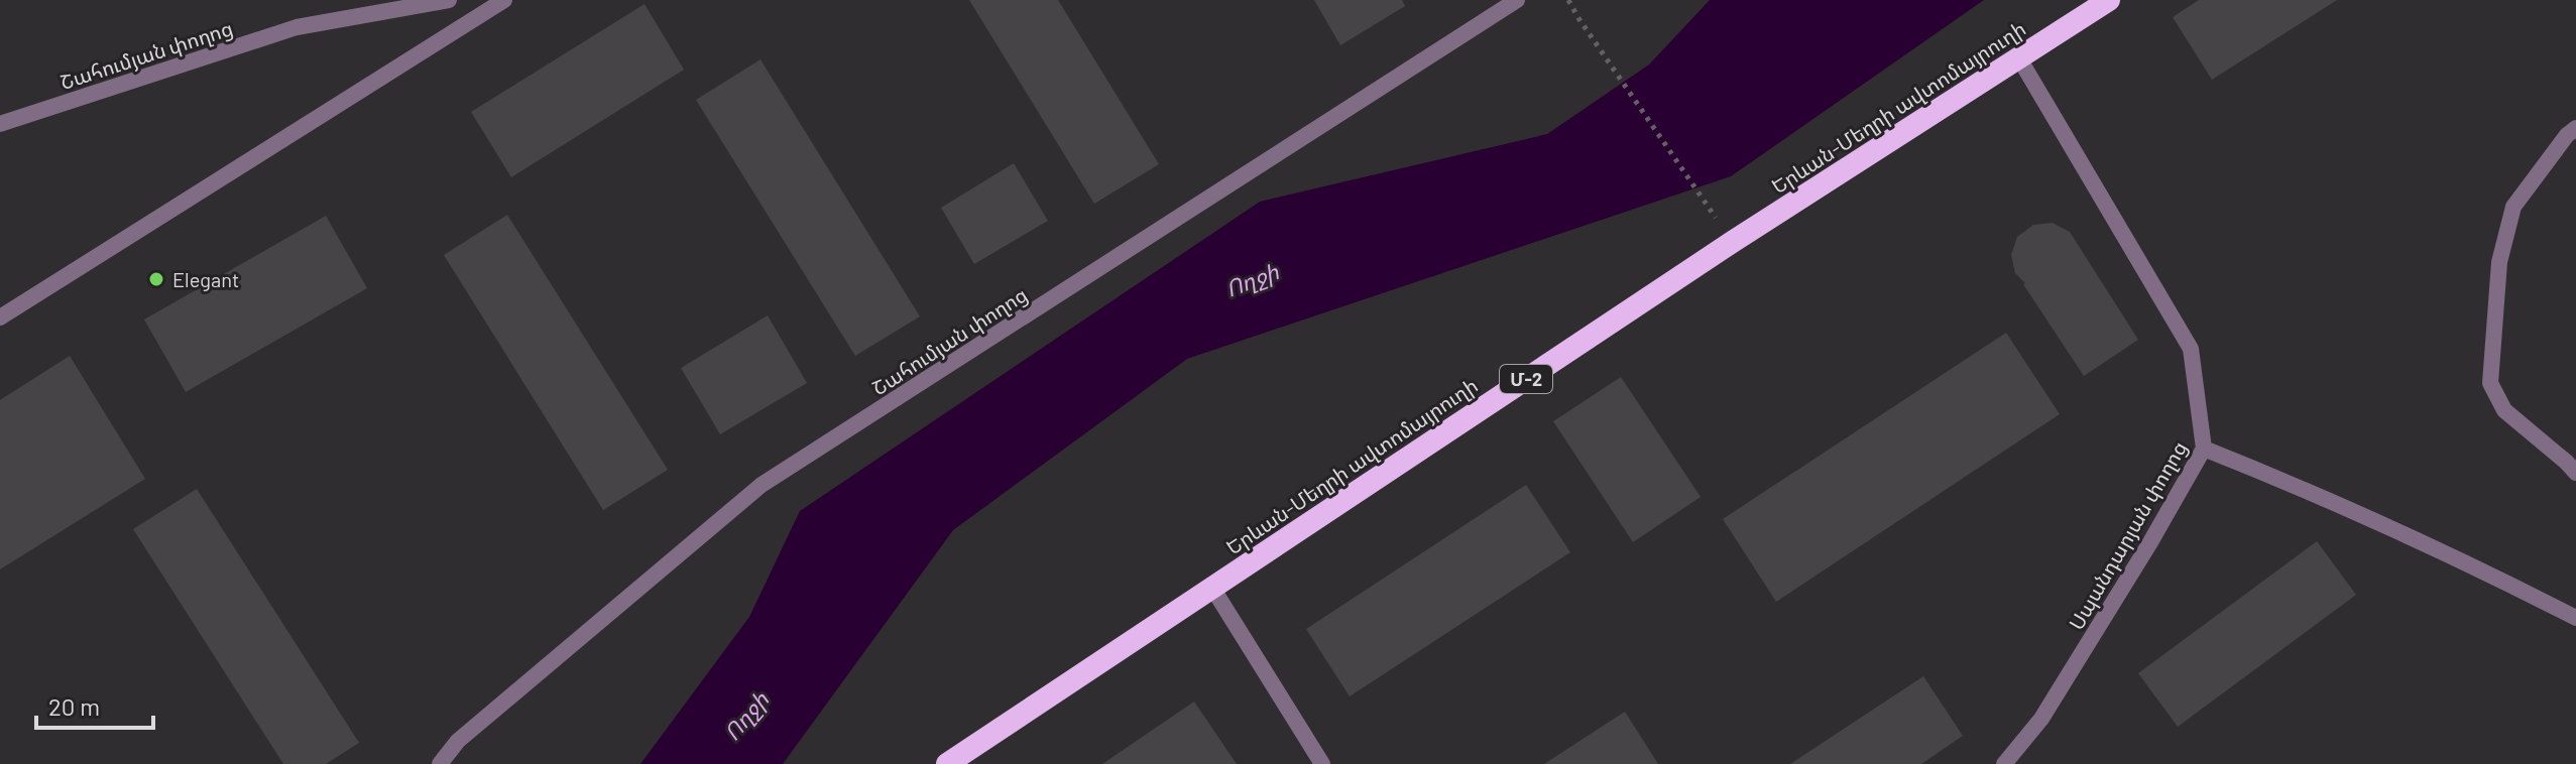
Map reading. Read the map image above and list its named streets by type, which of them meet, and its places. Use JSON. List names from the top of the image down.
{
  "streets": {
    "highway": ["Երևան-Մեղրի ավտոմայրուղի", "Մ-2"],
    "street": ["Շահումյան փողոց", "Սպանդարյան փողոց"]
  },
  "crossings": [
    ["Երևան-Մեղրի ավտոմայրուղի", "Սպանդարյան փողոց"]
  ],
  "water": ["Ողջի"],
  "places": ["Elegant"],
  "scale_bar": "20 m"
}
